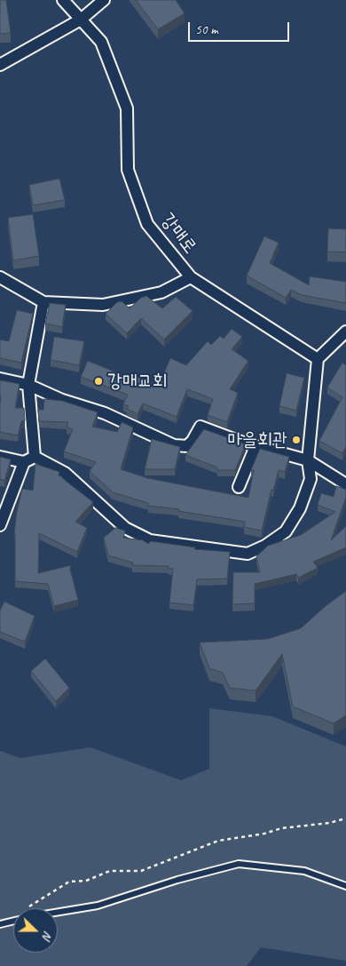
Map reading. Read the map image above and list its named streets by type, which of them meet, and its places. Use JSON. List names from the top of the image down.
{
  "streets": {
    "street": ["강매로"]
  },
  "places": ["강매교회", "마을회관"],
  "scale_bar": "50 m",
  "north": "right"
}
